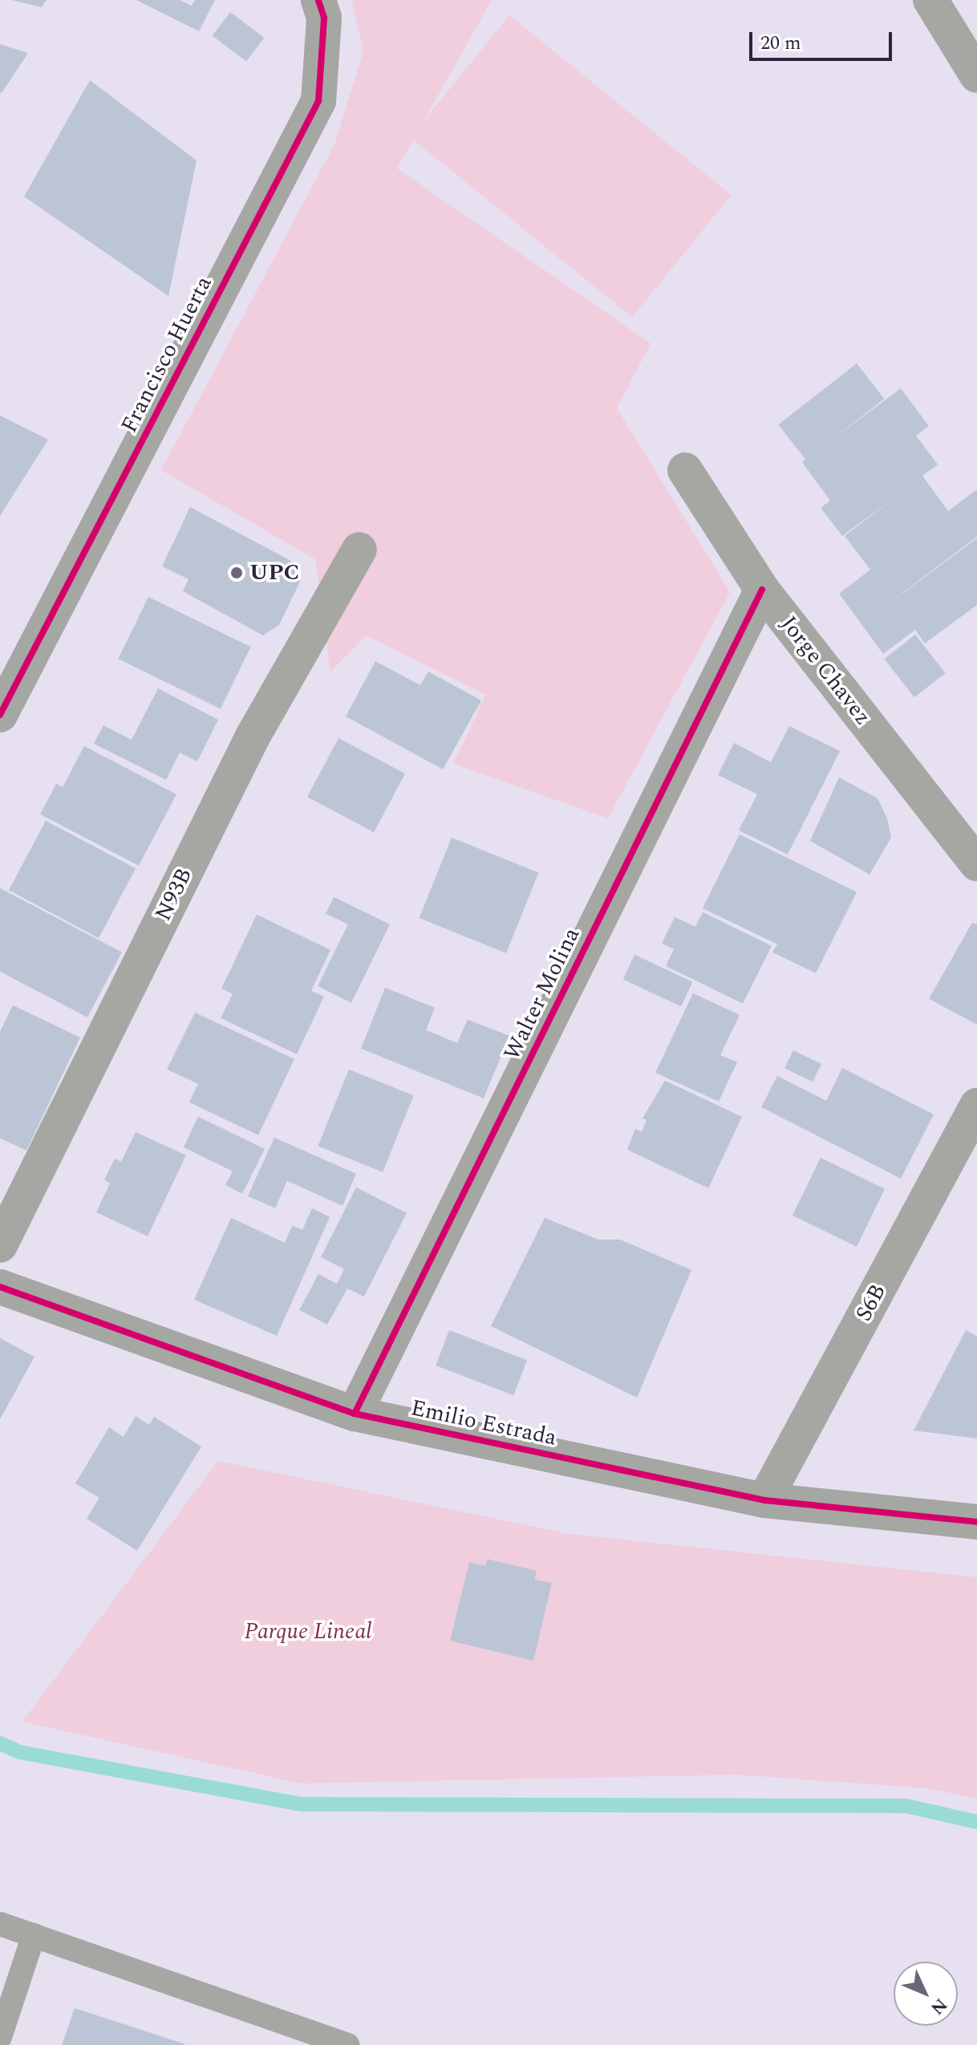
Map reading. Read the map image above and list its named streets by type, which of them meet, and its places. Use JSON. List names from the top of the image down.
{
  "streets": {
    "street": [
      "Francisco Huerta",
      "Jorge Chavez",
      "N93B",
      "Walter Molina",
      "S6B",
      "Emilio Estrada"
    ]
  },
  "crossings": [
    ["Jorge Chavez", "Walter Molina"],
    ["Walter Molina", "Emilio Estrada"],
    ["S6B", "Emilio Estrada"]
  ],
  "parks": ["Parque Lineal"],
  "places": ["UPC"],
  "scale_bar": "20 m",
  "north": "bottom right"
}
